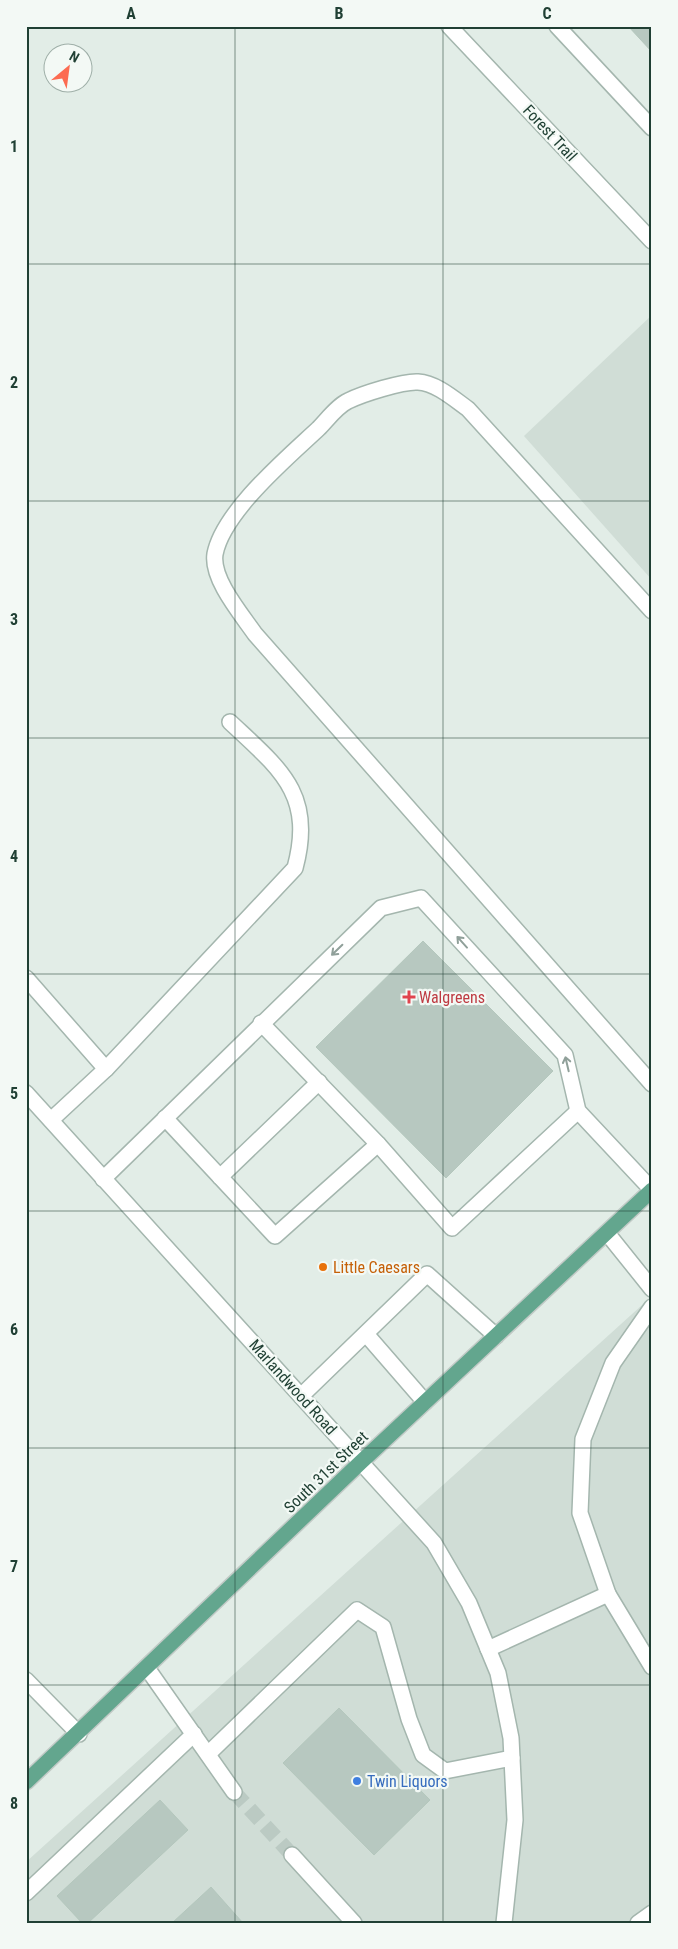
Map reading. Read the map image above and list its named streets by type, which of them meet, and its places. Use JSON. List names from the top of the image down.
{
  "streets": {
    "main road": ["South 31st Street"],
    "street": ["Forest Trail", "Marlandwood Road"]
  },
  "crossings": [
    ["Marlandwood Road", "South 31st Street"]
  ],
  "places": {
    "health": ["Walgreens"],
    "other": ["Little Caesars", "Twin Liquors"]
  },
  "north": "top right",
  "grid": {
    "columns": ["A", "B", "C"],
    "rows": [
      "1",
      "2",
      "3",
      "4",
      "5",
      "6",
      "7",
      "8"
    ]
  }
}
